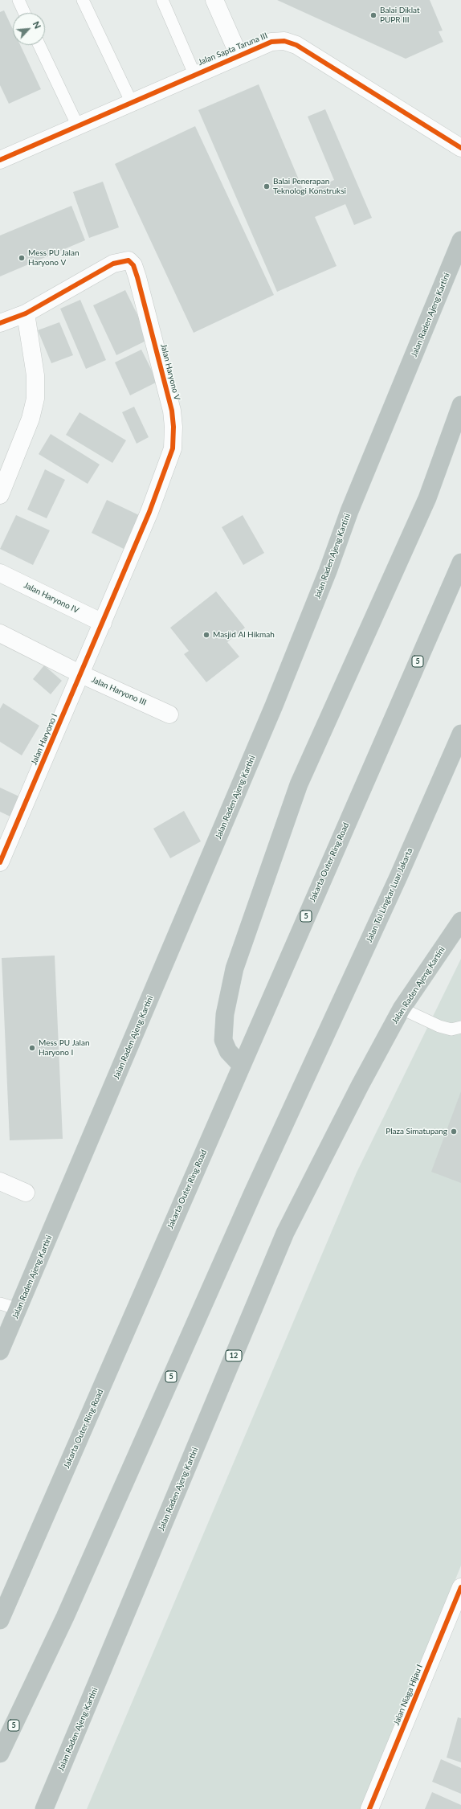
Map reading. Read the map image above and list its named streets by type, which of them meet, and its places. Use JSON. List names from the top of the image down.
{
  "streets": {
    "highway": [
      "Jalan Raden Ajeng Kartini",
      "5",
      "Jakarta Outer Ring Road",
      "Jalan Tol Lingkar Luar Jakarta",
      "12"
    ],
    "street": [
      "Jalan Sapta Taruna III",
      "Jalan Haryono V",
      "Jalan Haryono IV",
      "Jalan Haryono III",
      "Jalan Haryono I",
      "Jalan Niaga Hijau I"
    ]
  },
  "crossings": [
    ["Jalan Haryono V", "Jalan Haryono IV"],
    ["Jalan Haryono V", "Jalan Haryono I"],
    ["Jalan Haryono IV", "Jalan Haryono I"],
    ["5", "Jakarta Outer Ring Road"],
    ["Jalan Haryono III", "Jalan Haryono I"]
  ],
  "places": [
    "Balai Diklat PUPR III",
    "Balai Penerapan Teknologi Konstruksi",
    "Mess PU Jalan Haryono V",
    "Masjid Al Hikmah",
    "Mess PU Jalan Haryono I",
    "Plaza Simatupang"
  ],
  "north": "top right"
}
